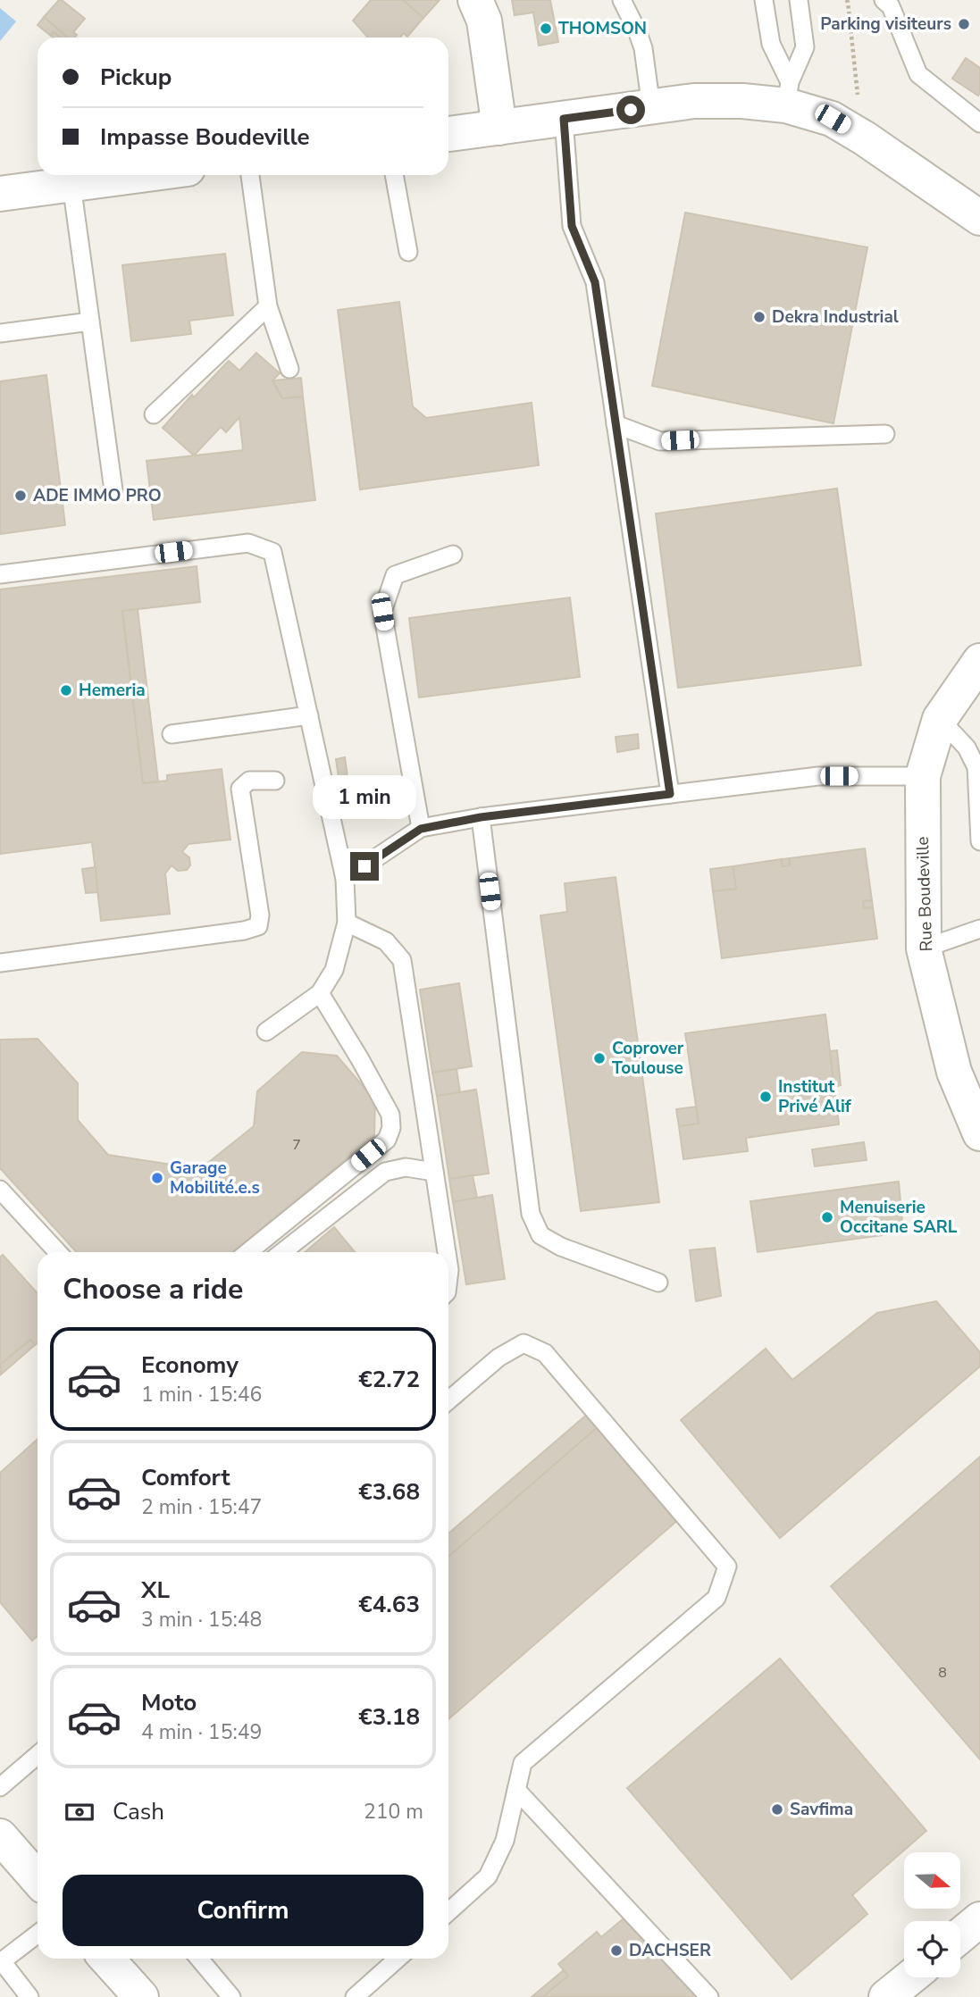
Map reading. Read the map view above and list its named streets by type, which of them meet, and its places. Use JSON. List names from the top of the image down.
{
  "streets": {
    "street": ["Rue Boudeville"]
  },
  "places": [
    "Parking visiteurs",
    "THOMSON",
    "Dekra Industrial",
    "ADE IMMO PRO",
    "Hemeria",
    "Coprover Toulouse",
    "Institut Privé Alif",
    "Garage Mobilité.e.s",
    "Menuiserie Occitane SARL",
    "Savfima",
    "DACHSER"
  ],
  "house_numbers": ["7", "8"],
  "north": "right",
  "page": {
    "banner": ["Pickup", "Impasse Boudeville"],
    "bubble": "1 min",
    "heading": "Choose a ride",
    "list": [
      {
        "name": "Economy",
        "note": "1 min · 15:46",
        "value": "€2.72"
      },
      {
        "name": "Comfort",
        "note": "2 min · 15:47",
        "value": "€3.68"
      },
      {
        "name": "XL",
        "note": "3 min · 15:48",
        "value": "€4.63"
      },
      {
        "name": "Moto",
        "note": "4 min · 15:49",
        "value": "€3.18"
      }
    ],
    "pay": ["Cash", "210 m"],
    "buttons": "Confirm"
  }
}
